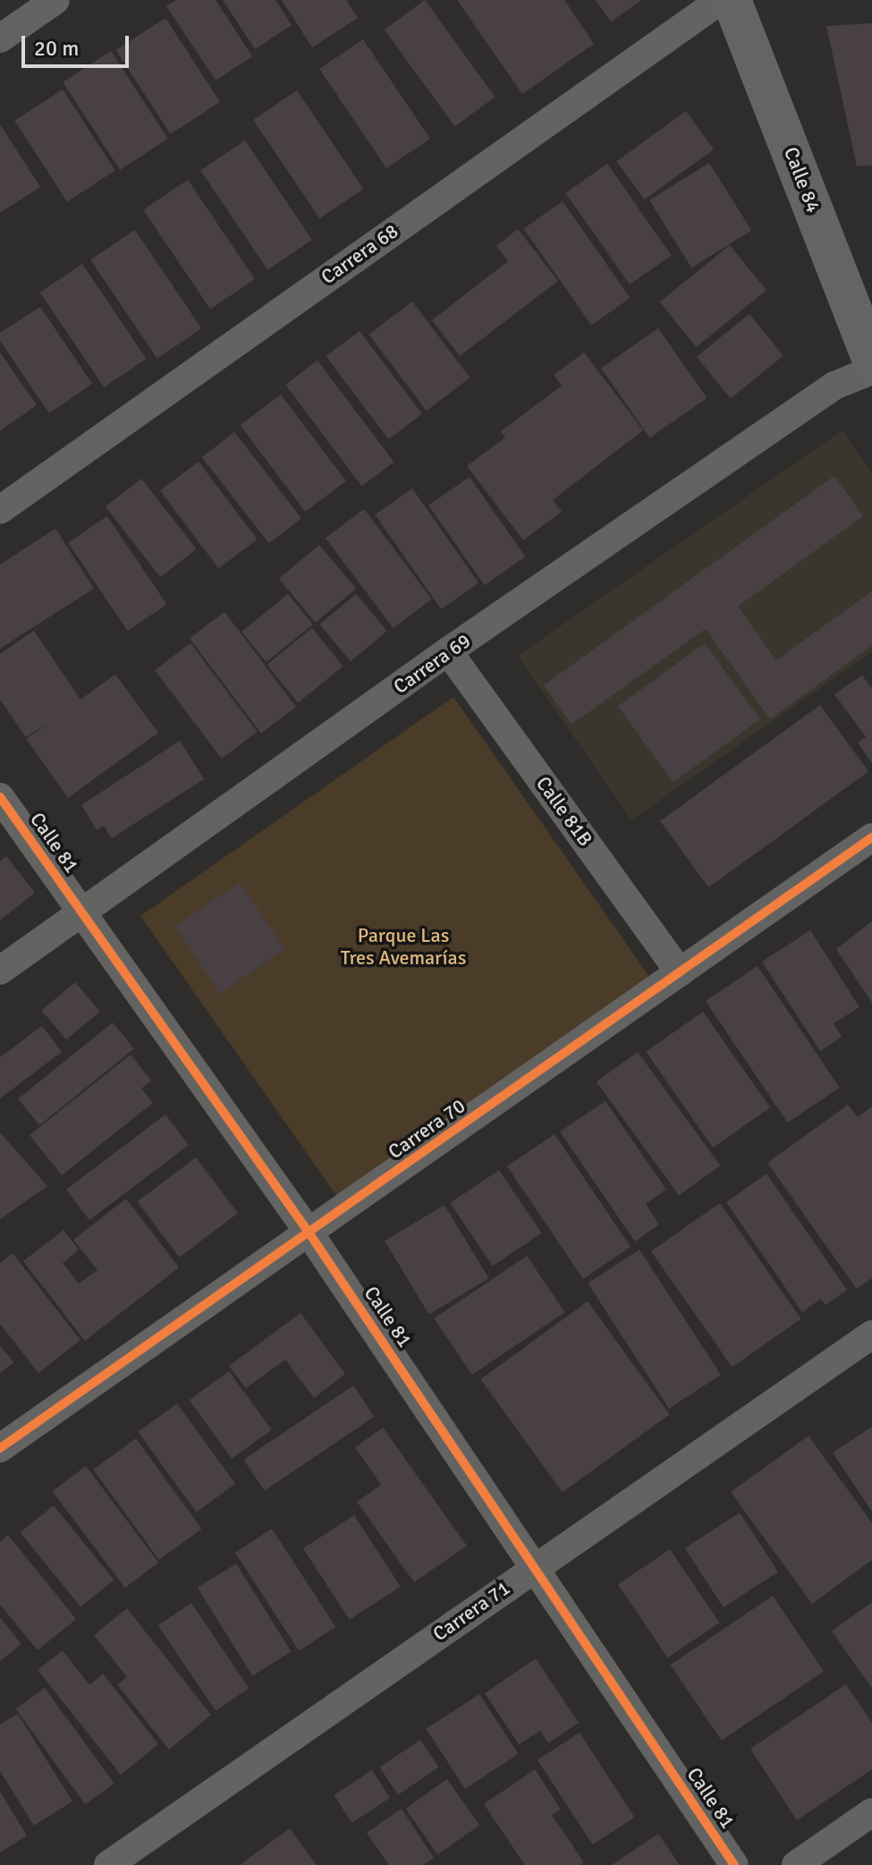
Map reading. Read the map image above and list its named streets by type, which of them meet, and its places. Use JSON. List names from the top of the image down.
{
  "streets": {
    "street": [
      "Calle 84",
      "Carrera 68",
      "Carrera 69",
      "Calle 81B",
      "Calle 81",
      "Carrera 70",
      "Carrera 71"
    ]
  },
  "crossings": [
    ["Carrera 69", "Calle 81B"],
    ["Carrera 69", "Calle 81"],
    ["Calle 81B", "Carrera 70"],
    ["Calle 81", "Carrera 70"],
    ["Calle 81", "Carrera 71"]
  ],
  "parks": ["Parque Las Tres Avemarías"],
  "scale_bar": "20 m"
}
